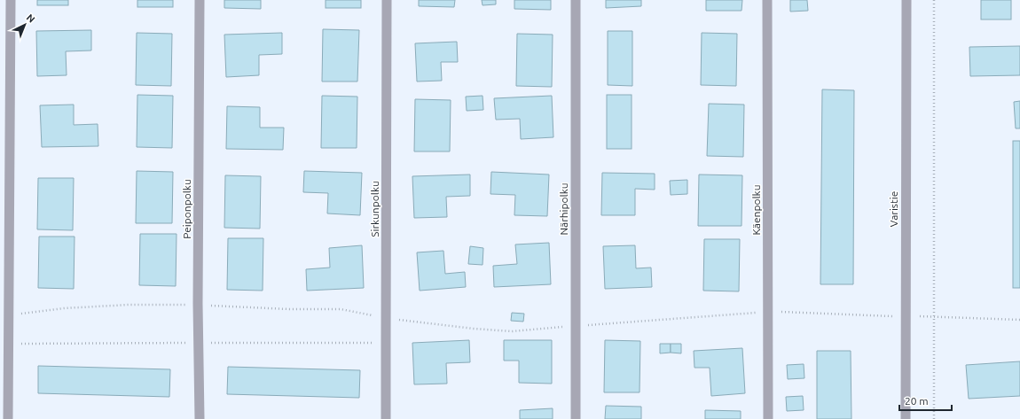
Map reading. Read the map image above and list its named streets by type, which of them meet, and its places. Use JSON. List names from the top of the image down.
{
  "streets": {
    "street": [
      "Peiponpolku",
      "Sirkunpolku",
      "Närhipolku",
      "Varistie",
      "Käenpolku"
    ]
  },
  "scale_bar": "20 m",
  "north": "top right"
}
